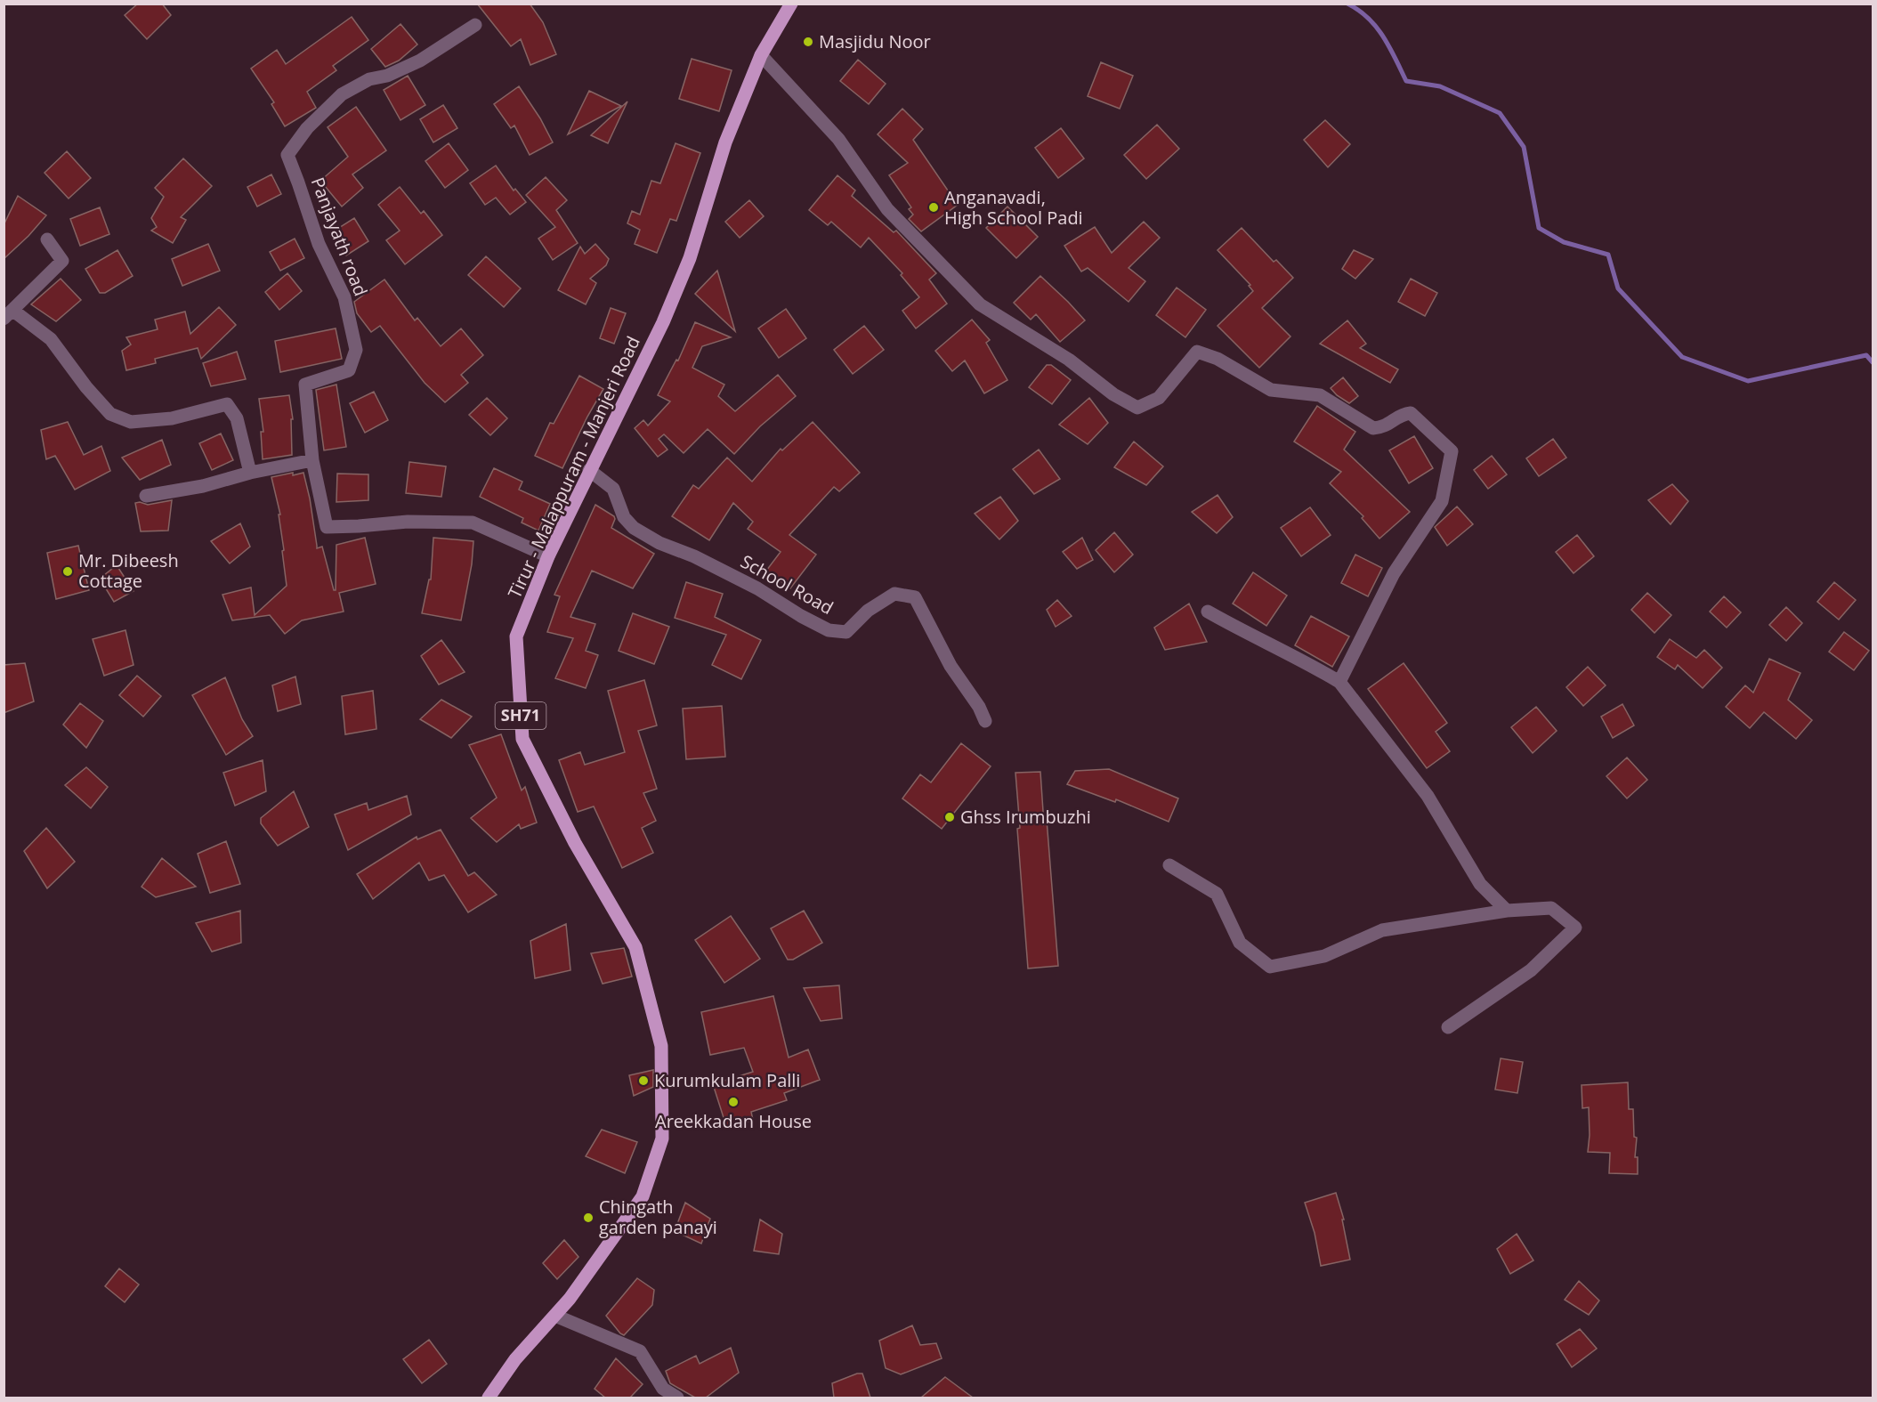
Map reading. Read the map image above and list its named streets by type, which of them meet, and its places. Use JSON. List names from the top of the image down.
{
  "streets": {
    "main road": ["Tirur - Malappuram - Manjeri Road", "SH71"],
    "street": ["Panjayath road", "School Road"]
  },
  "crossings": [
    ["Panjayath road", "Tirur - Malappuram - Manjeri Road"],
    ["Tirur - Malappuram - Manjeri Road", "School Road"]
  ],
  "places": [
    "Masjidu Noor",
    "Anganavadi, High School Padi",
    "Mr. Dibeesh Cottage",
    "Ghss Irumbuzhi",
    "Kurumkulam Palli",
    "Areekkadan House",
    "Chingath garden panayi"
  ]
}
